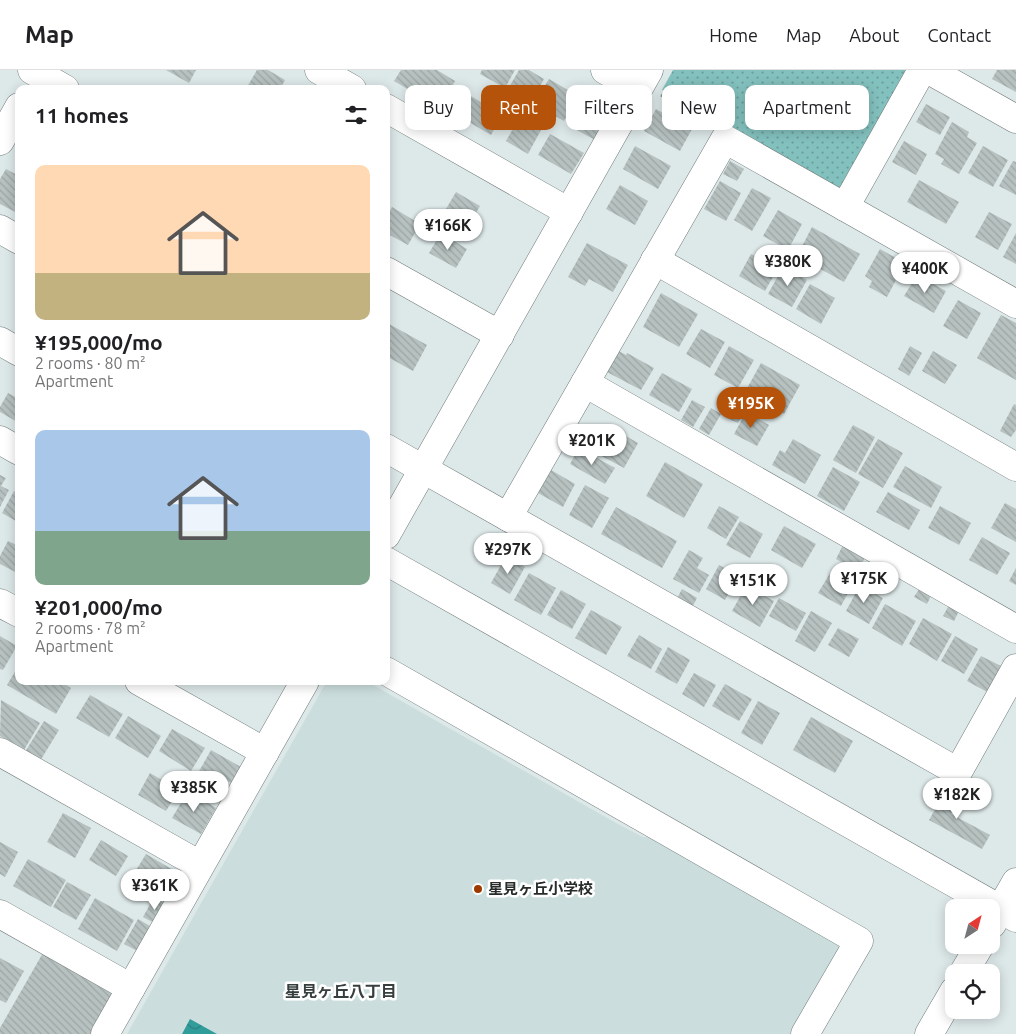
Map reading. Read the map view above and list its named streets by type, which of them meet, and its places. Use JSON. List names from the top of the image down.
{
  "districts": ["星見ヶ丘八丁目"],
  "places": ["星見ヶ丘小学校"],
  "north": "top right",
  "page": {
    "header": "Map",
    "nav": [
      "Home",
      "Map",
      "About",
      "Contact"
    ],
    "chip": [
      "Buy",
      "Rent",
      "Filters",
      "New",
      "Apartment"
    ],
    "heading": "11 homes",
    "list": [
      {
        "name": "¥195,000/mo",
        "note": "2 rooms · 80 m² · Apartment"
      },
      {
        "name": "¥201,000/mo",
        "note": "2 rooms · 78 m² · Apartment"
      }
    ],
    "price": [
      "¥166K",
      "¥380K",
      "¥400K",
      "¥195K",
      "¥201K",
      "¥297K",
      "¥175K",
      "¥151K",
      "¥385K",
      "¥182K",
      "¥361K"
    ]
  }
}
